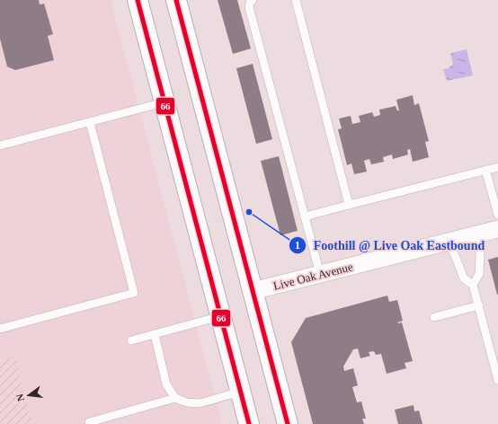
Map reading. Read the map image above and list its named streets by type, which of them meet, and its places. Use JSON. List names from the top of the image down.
{
  "streets": {
    "street": ["Live Oak Avenue"]
  },
  "places": ["Foothill @ Live Oak Eastbound"],
  "lines": ["transit line 66"],
  "north": "left"
}
